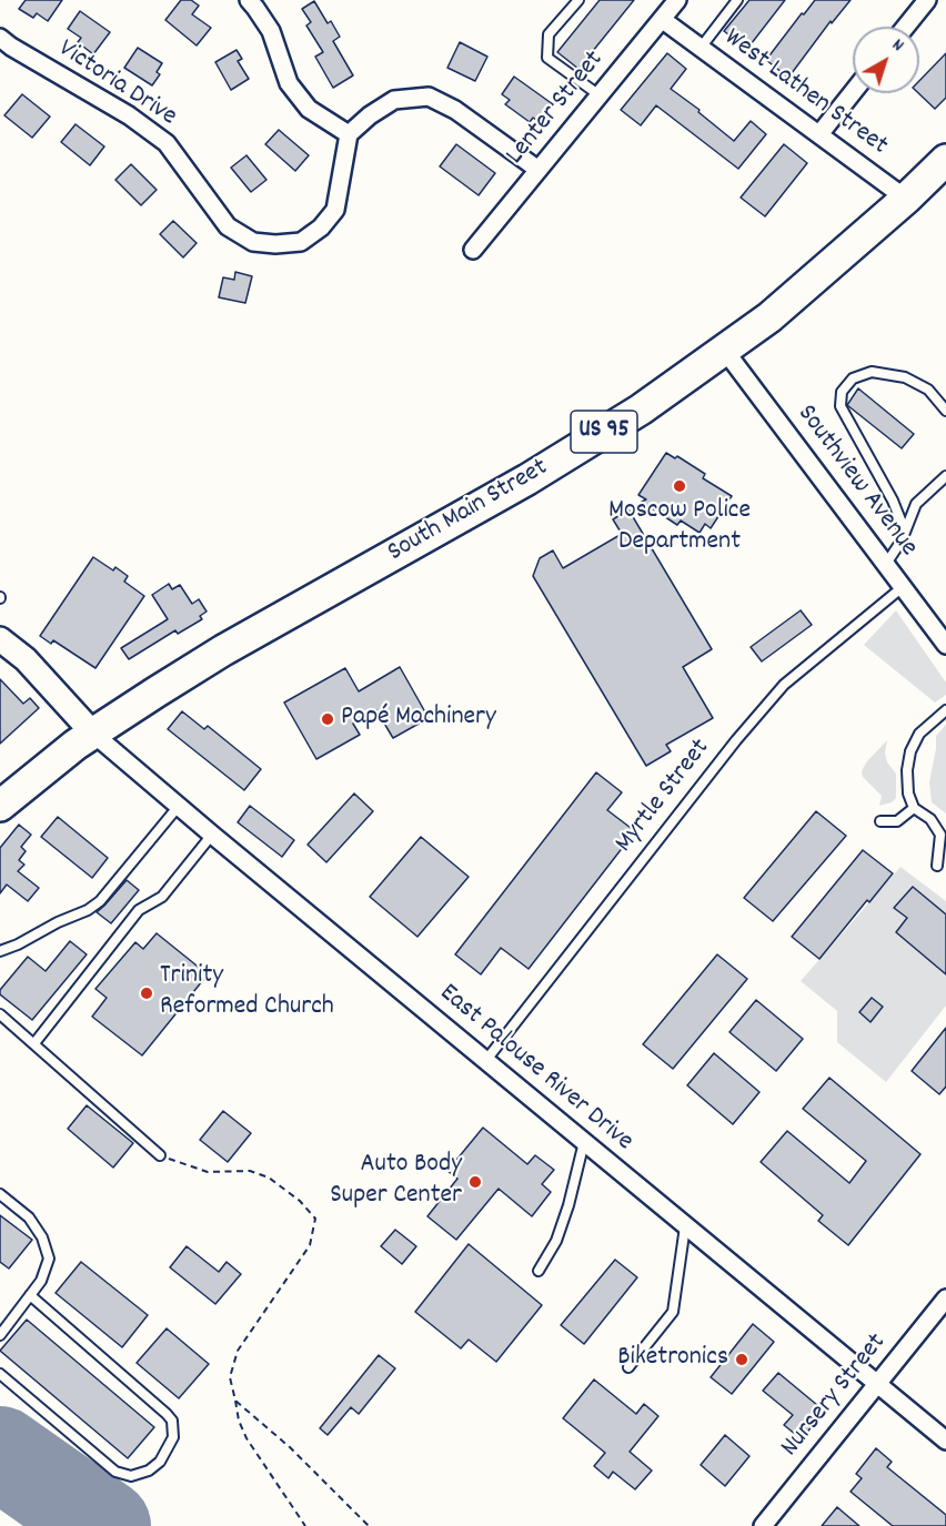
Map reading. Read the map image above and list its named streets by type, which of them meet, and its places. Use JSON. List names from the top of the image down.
{
  "streets": {
    "highway": ["US 95", "South Main Street"],
    "street": [
      "Victoria Drive",
      "West Lathen Street",
      "Lenter Street",
      "Southview Avenue",
      "East Palouse River Drive",
      "Nursery Street"
    ],
    "lane": ["Myrtle Street"]
  },
  "crossings": [
    ["West Lathen Street", "Lenter Street"],
    ["West Lathen Street", "South Main Street"],
    ["Southview Avenue", "South Main Street"],
    ["Southview Avenue", "Myrtle Street"],
    ["South Main Street", "East Palouse River Drive"],
    ["Myrtle Street", "East Palouse River Drive"],
    ["East Palouse River Drive", "Nursery Street"]
  ],
  "places": [
    "Moscow Police Department",
    "Papé Machinery",
    "Trinity Reformed Church",
    "Auto Body Super Center",
    "Biketronics"
  ],
  "north": "top right"
}
